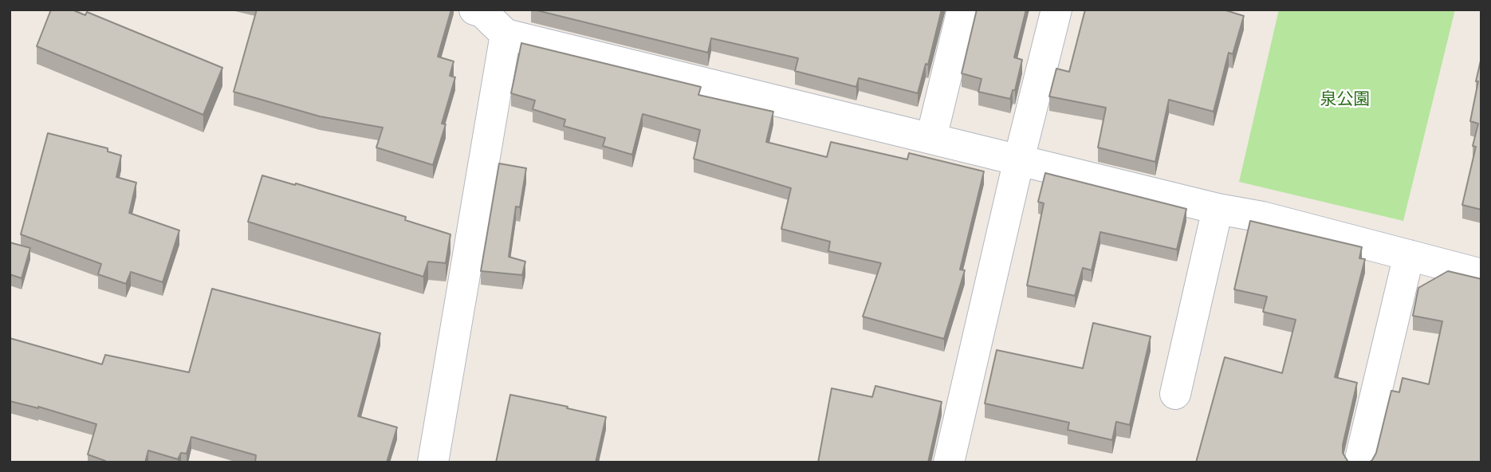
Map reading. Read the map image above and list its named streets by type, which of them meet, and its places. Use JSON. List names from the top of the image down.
{
  "parks": ["泉公園"]
}
